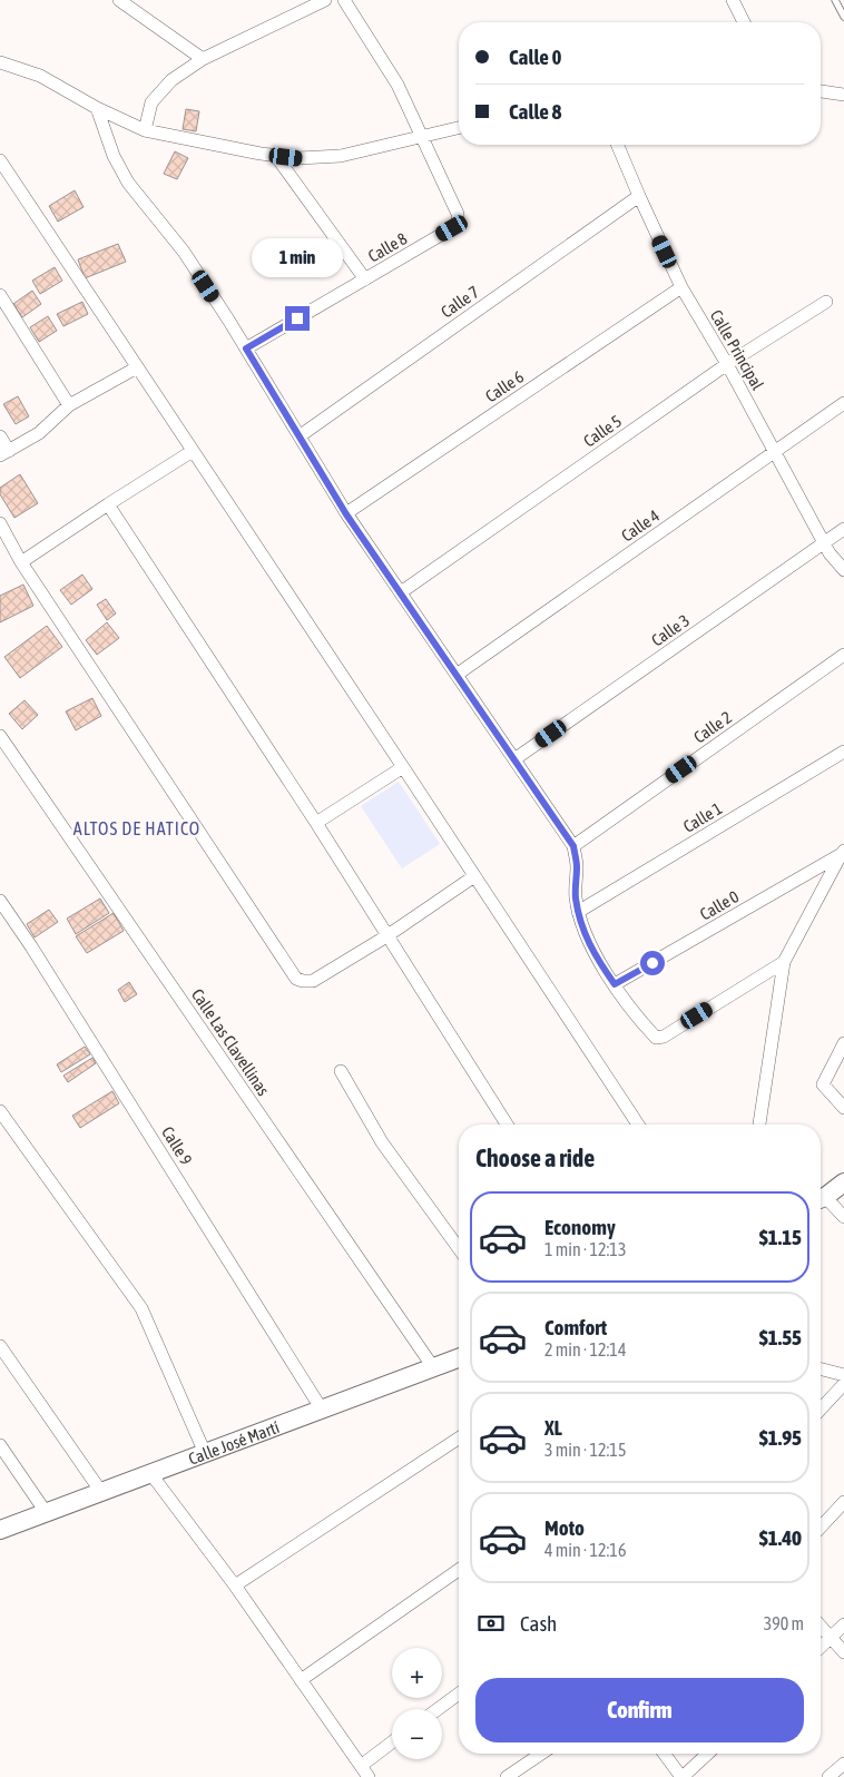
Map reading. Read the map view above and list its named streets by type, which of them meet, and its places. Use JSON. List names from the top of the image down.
{
  "streets": {
    "main road": ["Calle José Martí"],
    "street": [
      "Calle 8",
      "Calle 7",
      "Calle Principal",
      "Calle 6",
      "Calle 5",
      "Calle 4",
      "Calle 3",
      "Calle 2",
      "Calle 1",
      "Calle 0",
      "Calle Las Clavellinas",
      "Calle 9"
    ]
  },
  "crossings": [
    ["Calle 7", "Calle Principal"],
    ["Calle Principal", "Calle 6"],
    ["Calle Principal", "Calle 5"],
    ["Calle Principal", "Calle 4"],
    ["Calle Principal", "Calle 3"],
    ["Calle Las Clavellinas", "Calle José Martí"],
    ["Calle 9", "Calle José Martí"]
  ],
  "districts": ["ALTOS DE HATICO"],
  "page": {
    "banner": ["Calle 0", "Calle 8"],
    "bubble": "1 min",
    "heading": "Choose a ride",
    "list": [
      {
        "name": "Economy",
        "note": "1 min · 12:13",
        "value": "$1.15"
      },
      {
        "name": "Comfort",
        "note": "2 min · 12:14",
        "value": "$1.55"
      },
      {
        "name": "XL",
        "note": "3 min · 12:15",
        "value": "$1.95"
      },
      {
        "name": "Moto",
        "note": "4 min · 12:16",
        "value": "$1.40"
      }
    ],
    "pay": ["Cash", "390 m"],
    "map_buttons": ["+", "−"],
    "buttons": "Confirm"
  }
}
